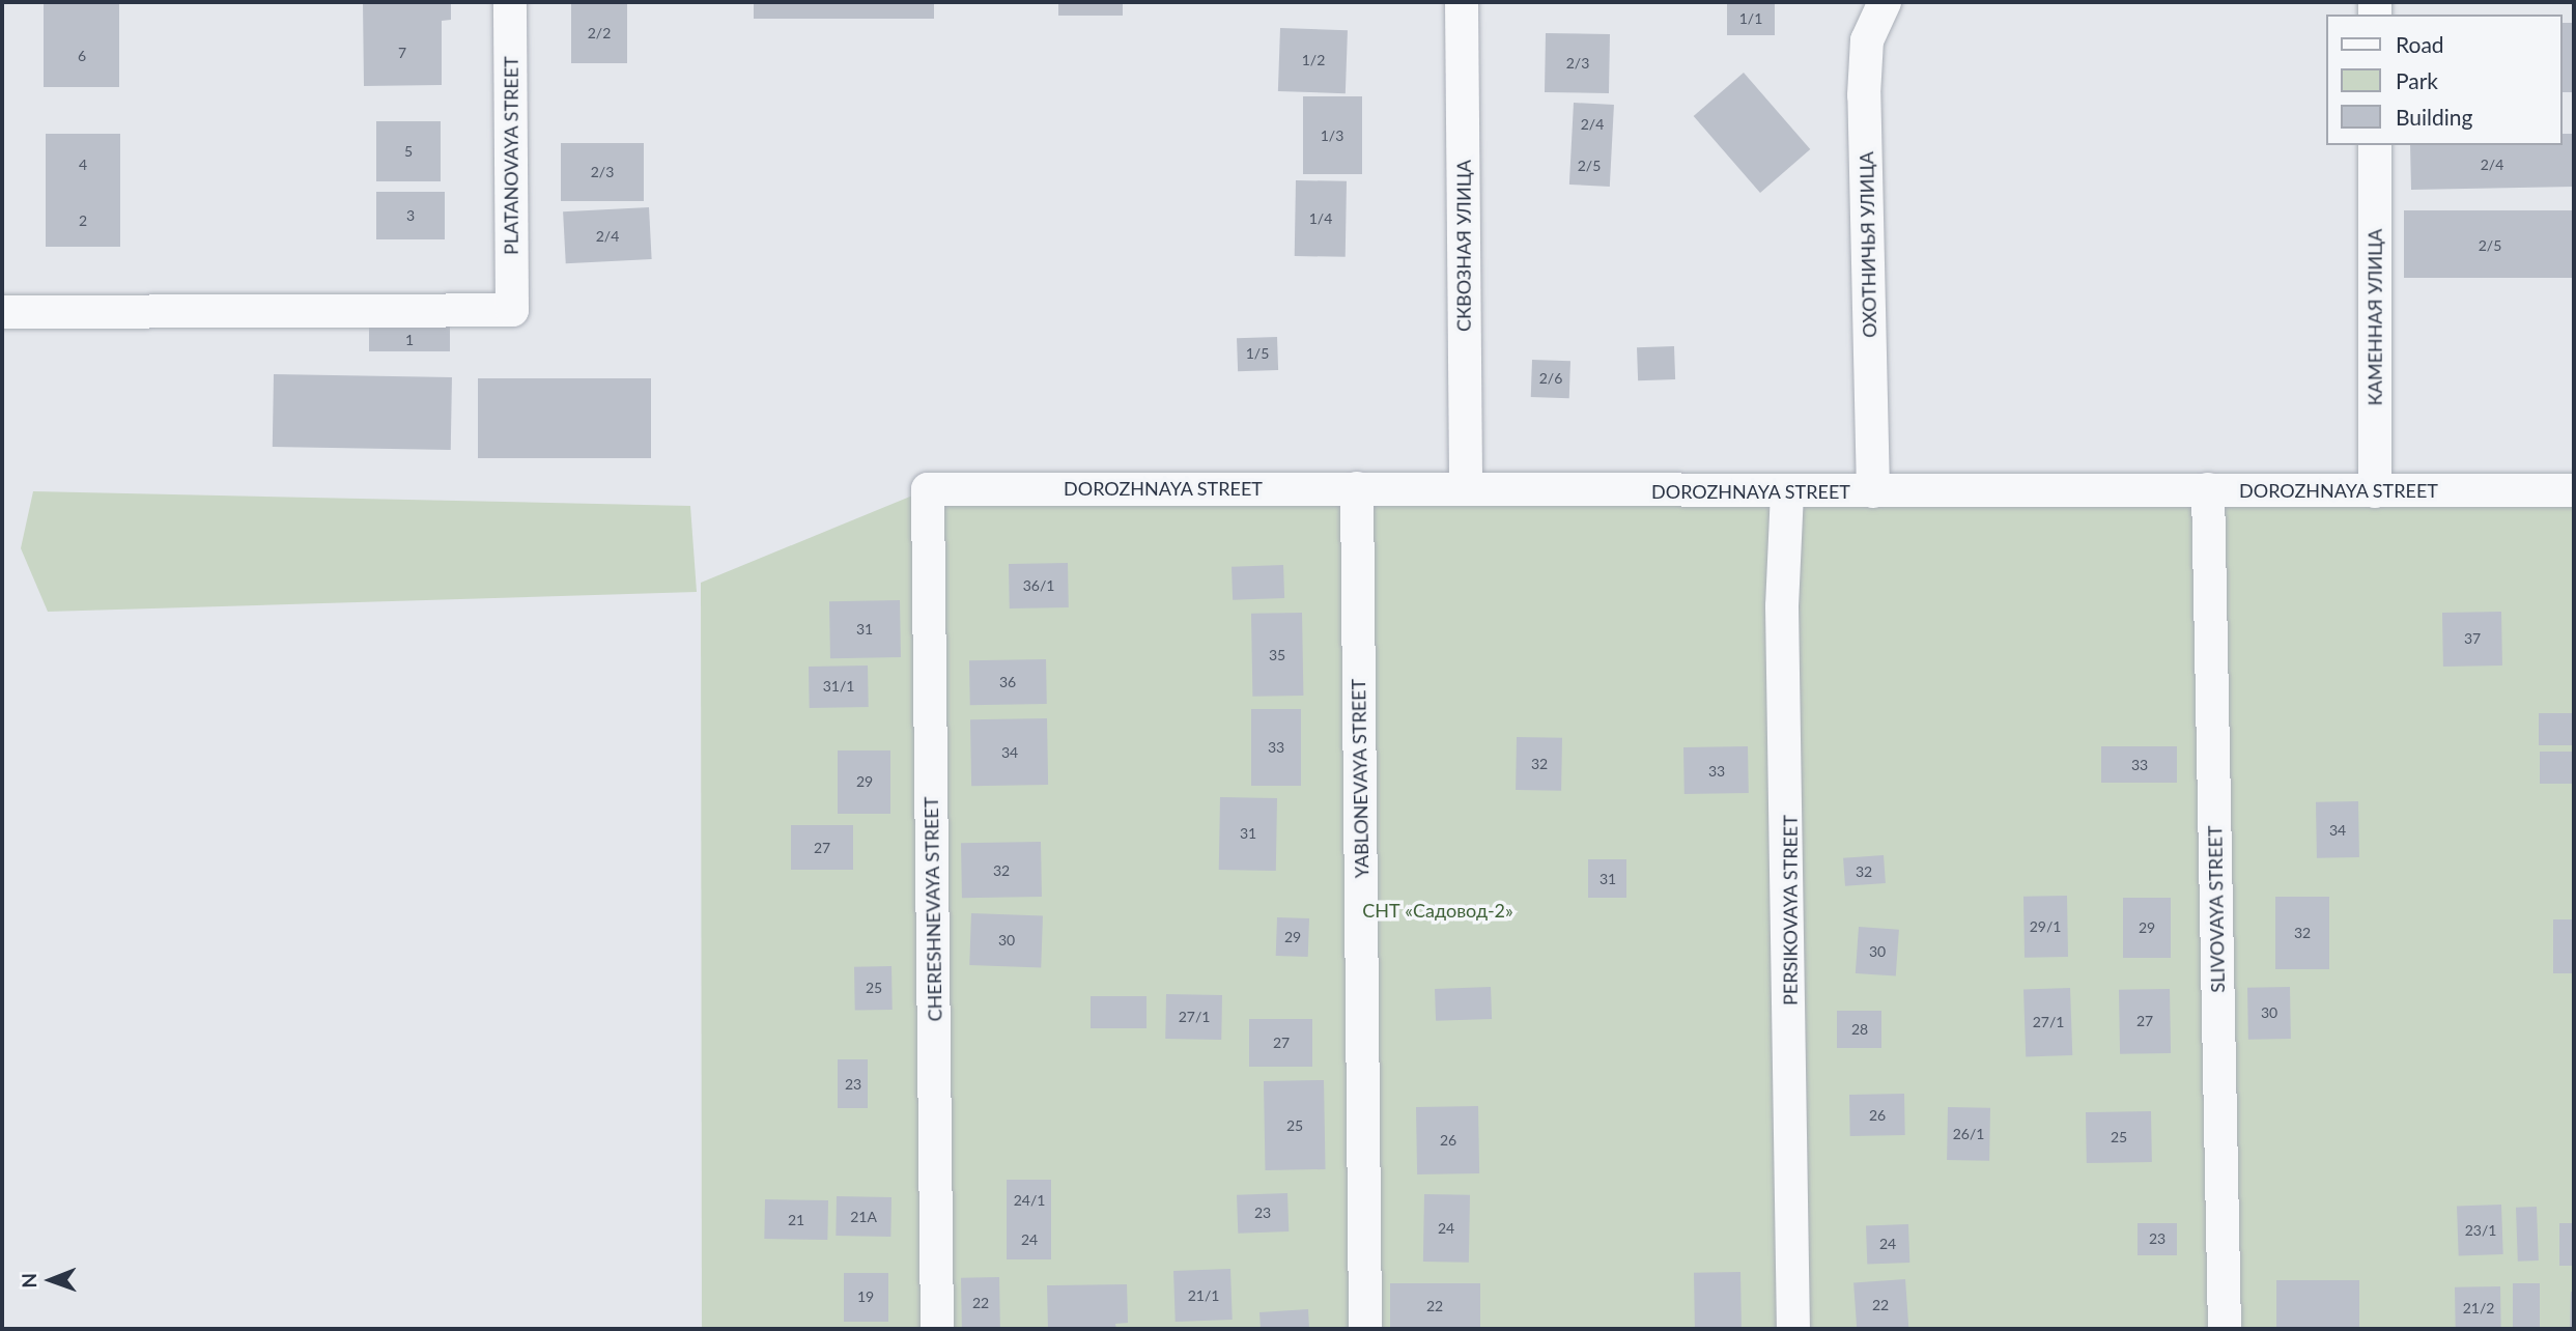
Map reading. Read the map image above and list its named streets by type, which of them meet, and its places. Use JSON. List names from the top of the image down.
{
  "streets": {
    "street": [
      "PLATANOVAYA STREET",
      "ОХОТНИЧЬЯ УЛИЦА",
      "СКВОЗНАЯ УЛИЦА",
      "КАМЕННАЯ УЛИЦА",
      "DOROZHNAYA STREET",
      "YABLONEVAYA STREET",
      "CHERESHNEVAYA STREET",
      "SLIVOVAYA STREET",
      "PERSIKOVAYA STREET"
    ]
  },
  "crossings": [
    ["ОХОТНИЧЬЯ УЛИЦА", "DOROZHNAYA STREET"],
    ["СКВОЗНАЯ УЛИЦА", "DOROZHNAYA STREET"],
    ["КАМЕННАЯ УЛИЦА", "DOROZHNAYA STREET"],
    ["DOROZHNAYA STREET", "YABLONEVAYA STREET"],
    ["DOROZHNAYA STREET", "CHERESHNEVAYA STREET"],
    ["DOROZHNAYA STREET", "SLIVOVAYA STREET"],
    ["DOROZHNAYA STREET", "PERSIKOVAYA STREET"]
  ],
  "parks": ["СНТ «Садовод-2»"],
  "house_numbers": [
    "1/1",
    "2/2",
    "7",
    "6",
    "1/2",
    "2/3",
    "2/4",
    "1/3",
    "5",
    "4",
    "2/4",
    "2/5",
    "2/3",
    "3",
    "1/4",
    "2",
    "2/4",
    "2/5",
    "1",
    "1/5",
    "2/6",
    "36/1",
    "31",
    "37",
    "35",
    "36",
    "31/1",
    "33",
    "34",
    "32",
    "33",
    "33",
    "29",
    "34",
    "31",
    "27",
    "32",
    "32",
    "31",
    "29/1",
    "29",
    "32",
    "29",
    "30",
    "30",
    "25",
    "30",
    "27/1",
    "27",
    "27/1",
    "28",
    "27",
    "23",
    "26",
    "25",
    "26/1",
    "25",
    "26",
    "24/1",
    "23",
    "21А",
    "21",
    "24",
    "23/1",
    "23",
    "24",
    "24",
    "21/1",
    "19",
    "22",
    "22",
    "22",
    "21/2"
  ],
  "legend": ["Road", "Park", "Building"],
  "north": "left"
}
